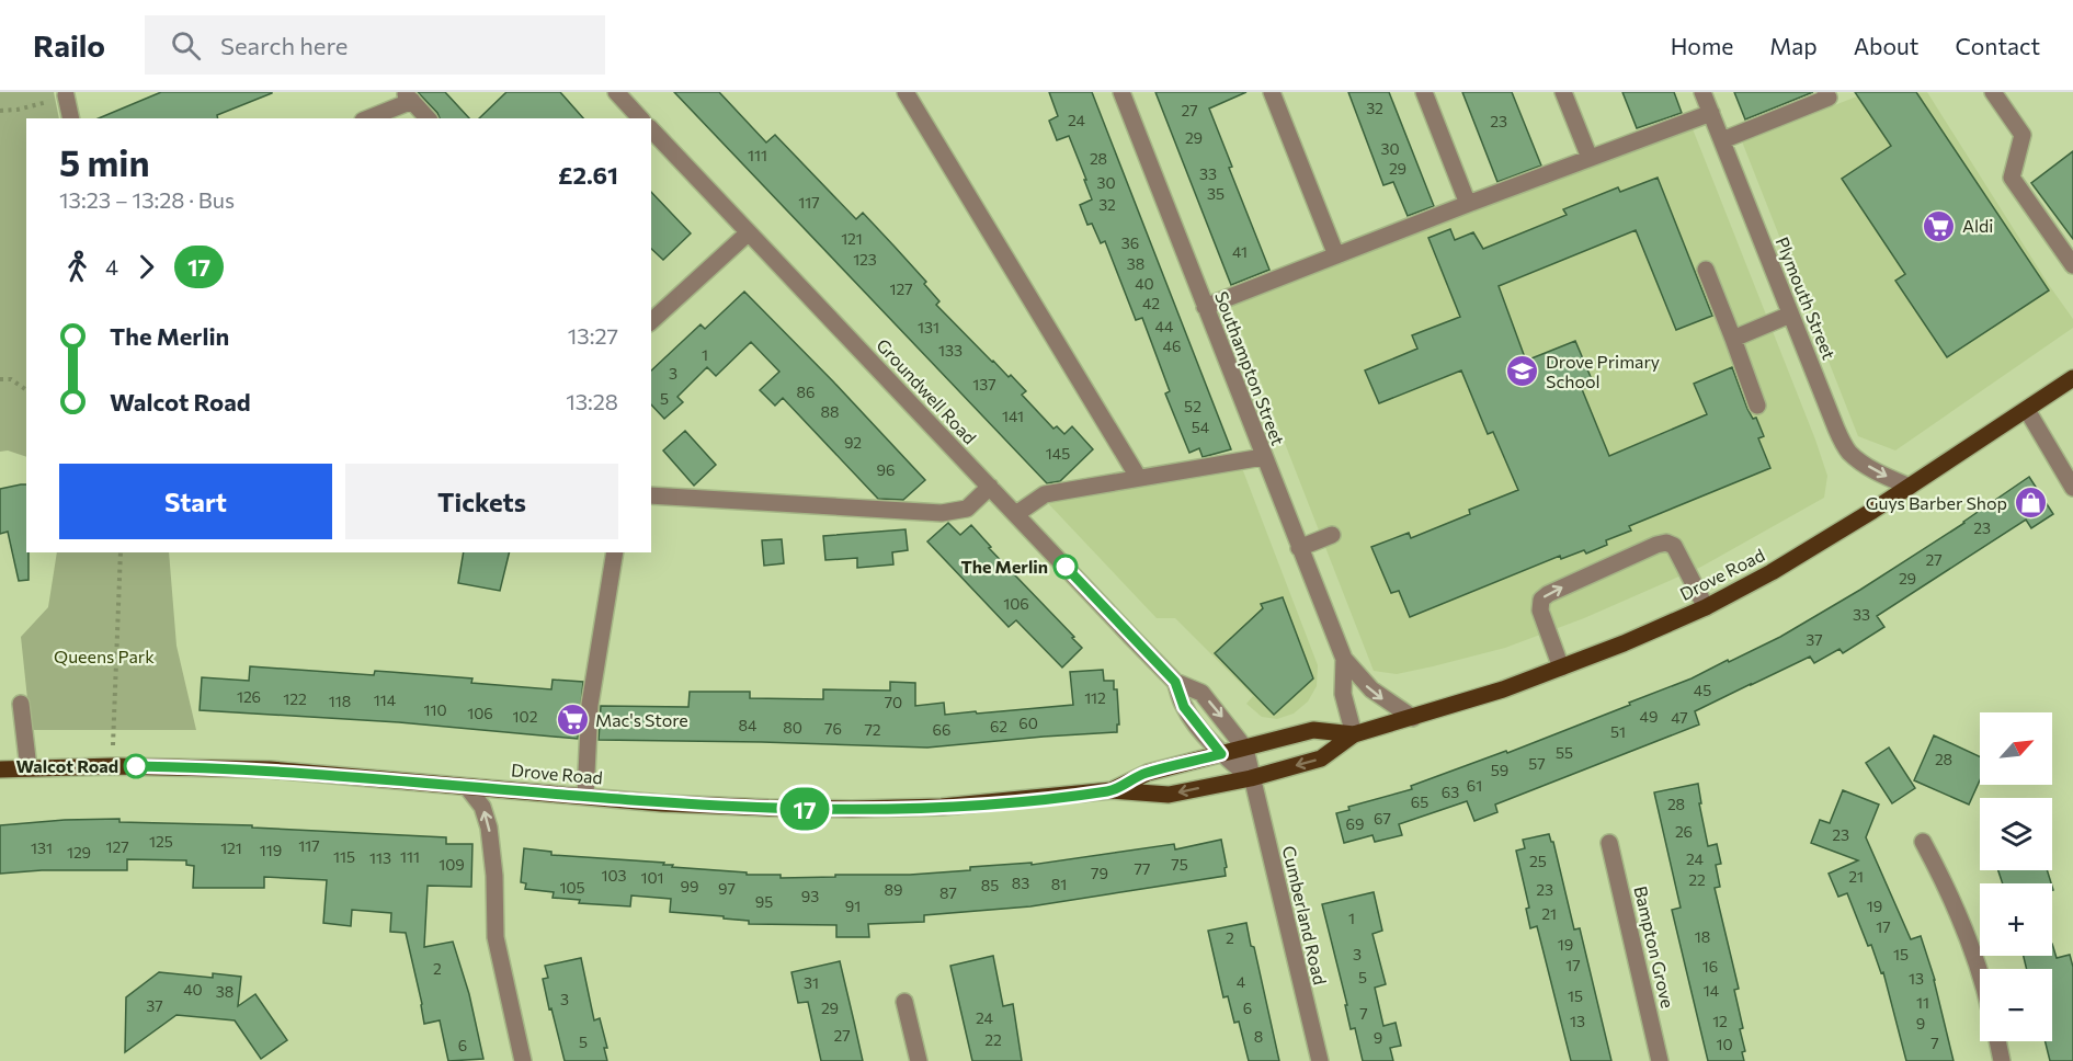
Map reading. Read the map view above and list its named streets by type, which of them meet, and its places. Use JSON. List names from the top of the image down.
{
  "streets": {
    "main road": ["Drove Road"],
    "street": [
      "Plymouth Street",
      "Southampton Street",
      "Groundwell Road",
      "Cumberland Road",
      "Bampton Grove"
    ]
  },
  "crossings": [
    ["Plymouth Street", "Drove Road"],
    ["Southampton Street", "Drove Road"],
    ["Groundwell Road", "Drove Road"],
    ["Groundwell Road", "Cumberland Road"],
    ["Drove Road", "Cumberland Road"]
  ],
  "parks": ["Queens Park"],
  "places": {
    "supermarket": ["Aldi", "Mac's Store"],
    "school or university": ["Drove Primary School"],
    "shop": ["Guys Barber Shop"],
    "other": ["The Merlin", "Walcot Road"]
  },
  "lines": ["bus line 17"],
  "house_numbers": [
    "32",
    "27",
    "24",
    "23",
    "29",
    "30",
    "111",
    "28",
    "29",
    "33",
    "30",
    "35",
    "117",
    "32",
    "121",
    "36",
    "41",
    "123",
    "38",
    "40",
    "127",
    "42",
    "44",
    "131",
    "46",
    "133",
    "1",
    "3",
    "137",
    "86",
    "5",
    "52",
    "88",
    "141",
    "54",
    "92",
    "145",
    "96",
    "23",
    "27",
    "29",
    "106",
    "33",
    "37",
    "45",
    "126",
    "112",
    "122",
    "114",
    "118",
    "70",
    "110",
    "106",
    "102",
    "49",
    "47",
    "60",
    "84",
    "62",
    "80",
    "76",
    "72",
    "66",
    "51",
    "55",
    "28",
    "57",
    "59",
    "61",
    "63",
    "65",
    "28",
    "67",
    "69",
    "26",
    "23",
    "125",
    "117",
    "127",
    "131",
    "121",
    "119",
    "129",
    "115",
    "111",
    "113",
    "24",
    "25",
    "109",
    "75",
    "77",
    "79",
    "103",
    "21",
    "101",
    "22",
    "83",
    "81",
    "85",
    "99",
    "105",
    "97",
    "89",
    "23",
    "87",
    "93",
    "95",
    "91",
    "19",
    "21",
    "1",
    "17",
    "18",
    "2",
    "19",
    "3",
    "15",
    "17",
    "16",
    "2",
    "5",
    "13",
    "4",
    "31",
    "40",
    "14",
    "38",
    "15",
    "3",
    "11",
    "37",
    "29",
    "6",
    "7",
    "24",
    "13",
    "12",
    "9",
    "27",
    "8",
    "9",
    "22",
    "5",
    "7",
    "10",
    "6"
  ],
  "north": "top right",
  "page": {
    "header": "Railo",
    "search": "Search here",
    "nav": [
      "Home",
      "Map",
      "About",
      "Contact"
    ],
    "on_map": "17",
    "heading": ["5 min", "13:23 – 13:28 · Bus", "£2.61"],
    "legs": ["4", "17"],
    "list": [
      {
        "name": "The Merlin",
        "value": "13:27"
      },
      {
        "name": "Walcot Road",
        "value": "13:28"
      }
    ],
    "buttons": ["Start", "Tickets"],
    "map_buttons": ["+", "−"]
  }
}
